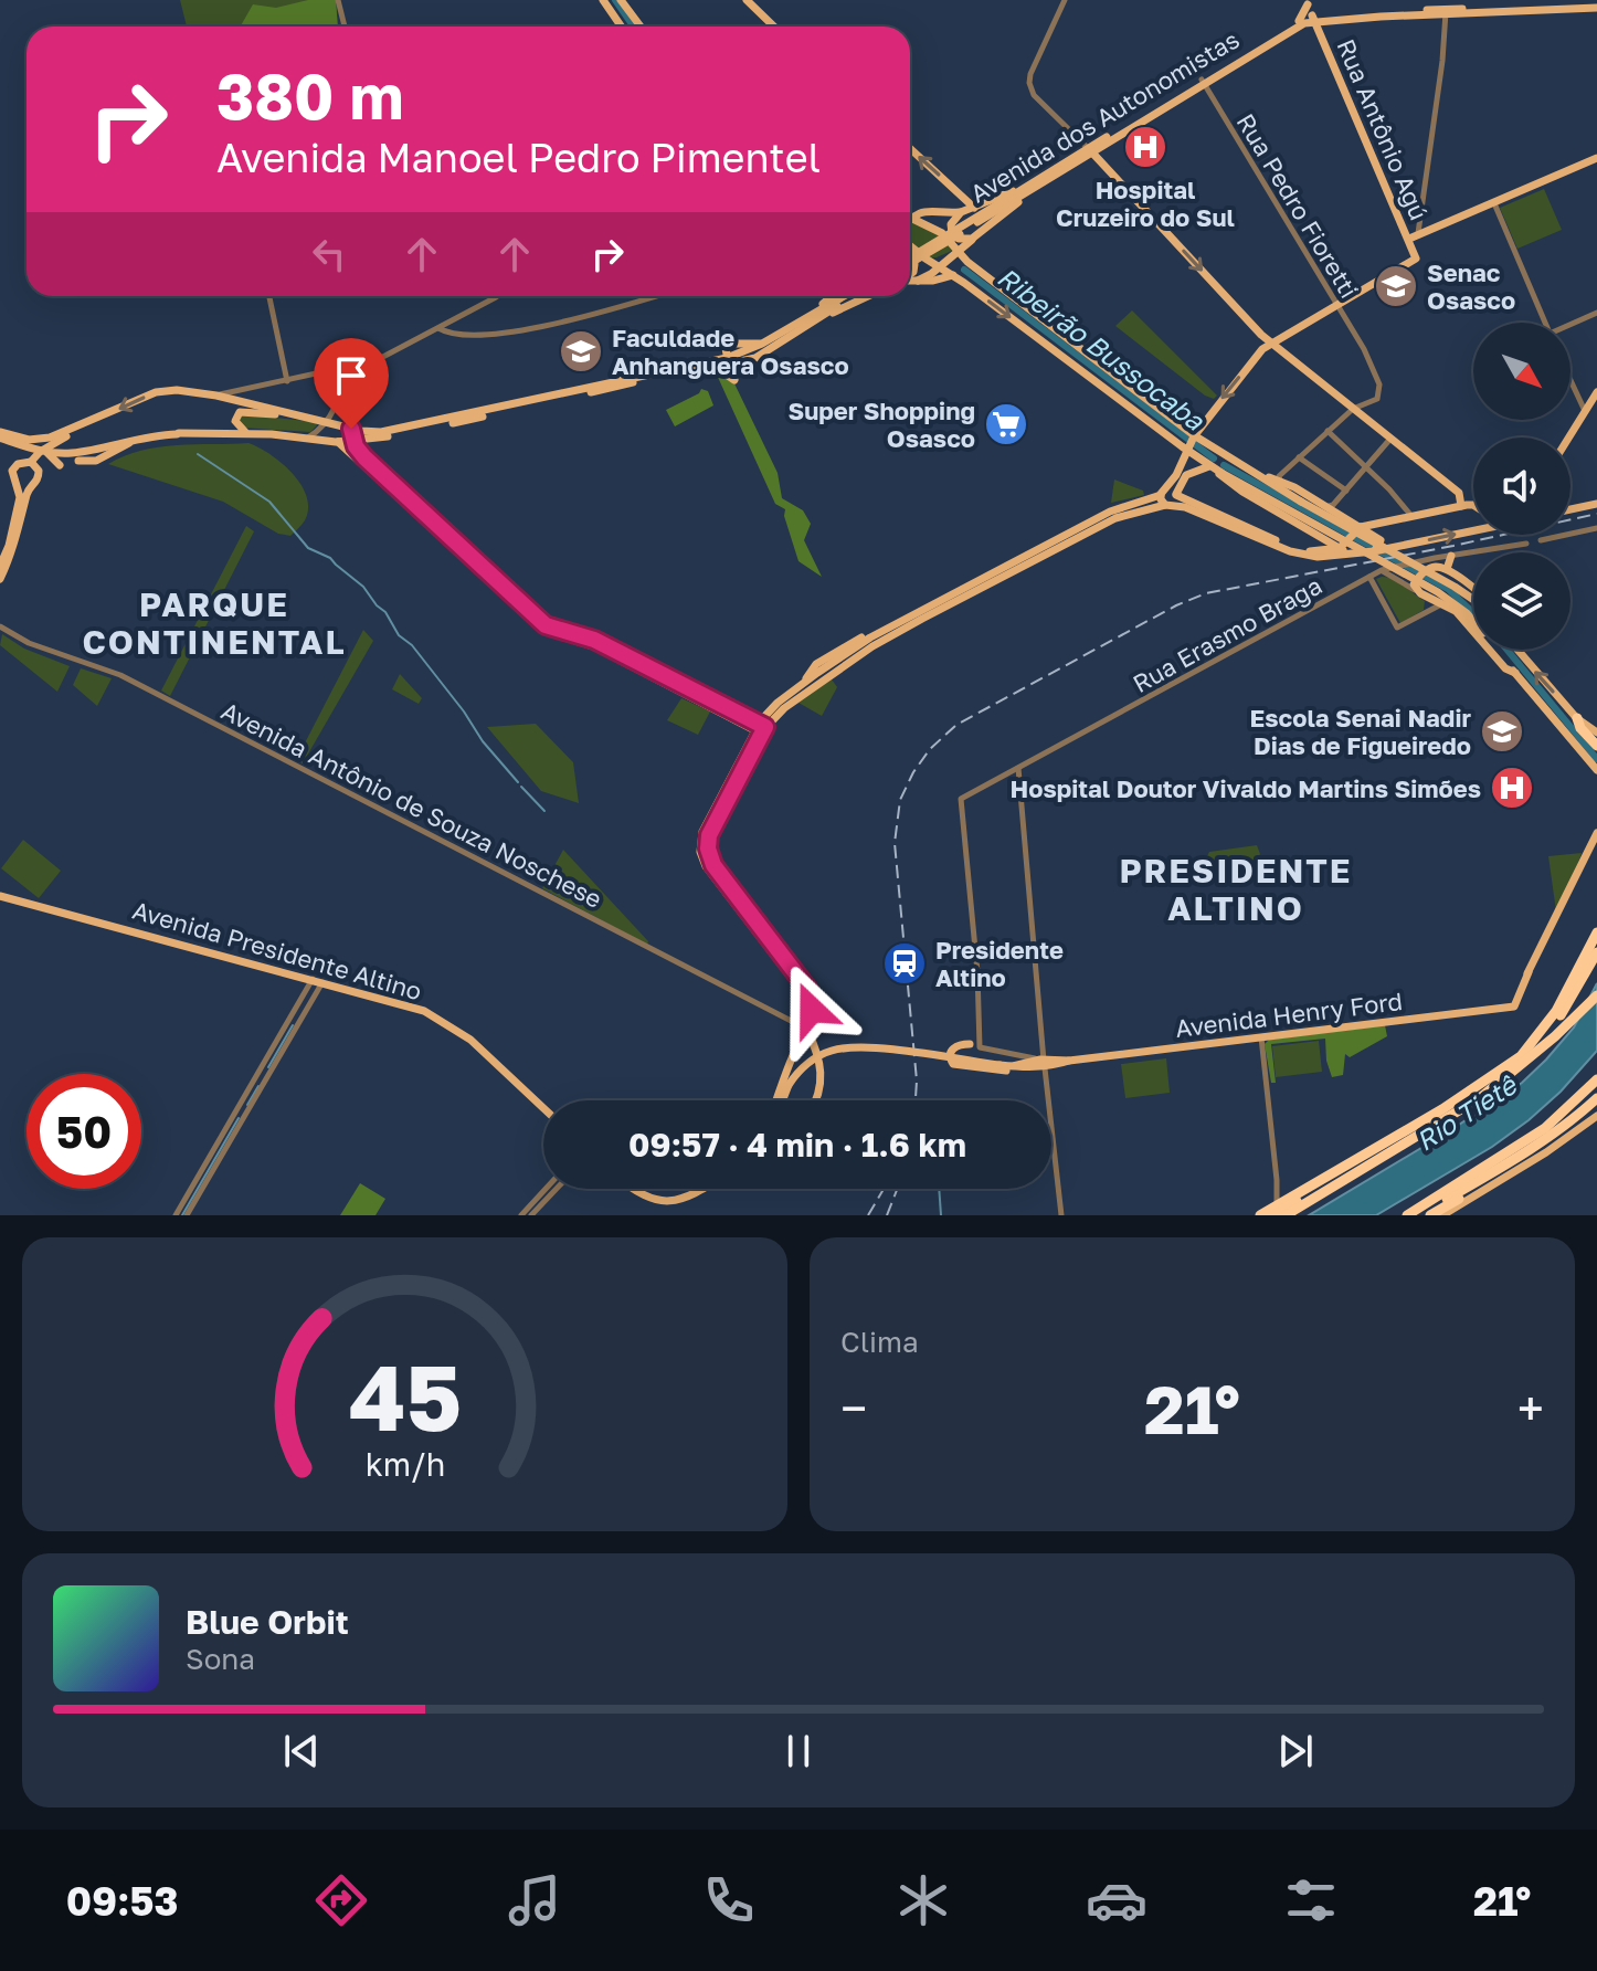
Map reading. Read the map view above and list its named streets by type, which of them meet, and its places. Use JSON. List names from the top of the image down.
{
  "streets": {
    "main road": [
      "Avenida dos Autonomistas",
      "Rua Antônio Agú",
      "Avenida Presidente Altino",
      "Avenida Henry Ford"
    ],
    "street": ["Rua Pedro Fioretti", "Rua Erasmo Braga", "Avenida Antônio de Souza Noschese"]
  },
  "crossings": [
    ["Avenida dos Autonomistas", "Rua Antônio Agú"],
    ["Avenida dos Autonomistas", "Rua Pedro Fioretti"],
    ["Rua Antônio Agú", "Rua Pedro Fioretti"],
    ["Rua Erasmo Braga", "Avenida Henry Ford"]
  ],
  "districts": ["PARQUE CONTINENTAL", "PRESIDENTE ALTINO"],
  "water": ["Ribeirão Bussocaba", "Rio Tietê"],
  "places": {
    "hospital": ["Hospital Cruzeiro do Sul", "Hospital Doutor Vivaldo Martins Simões"],
    "school or university": ["Senac Osasco", "Faculdade Anhanguera Osasco", "Escola Senai Nadir Dias de Figueiredo"],
    "supermarket": ["Super Shopping Osasco"],
    "station": ["Presidente Altino"]
  },
  "north": "bottom right",
  "page": {
    "turn": ["380 m", "Avenida Manoel Pedro Pimentel"],
    "limit": "50",
    "trip": "09:57 · 4 min · 1.6 km",
    "tile": "Clima",
    "heat": ["−", "21°", "+"],
    "song": ["Blue Orbit", "Sona"],
    "tabs": ["09:53", "21°"],
    "gauge": ["45", "km/h"]
  }
}
